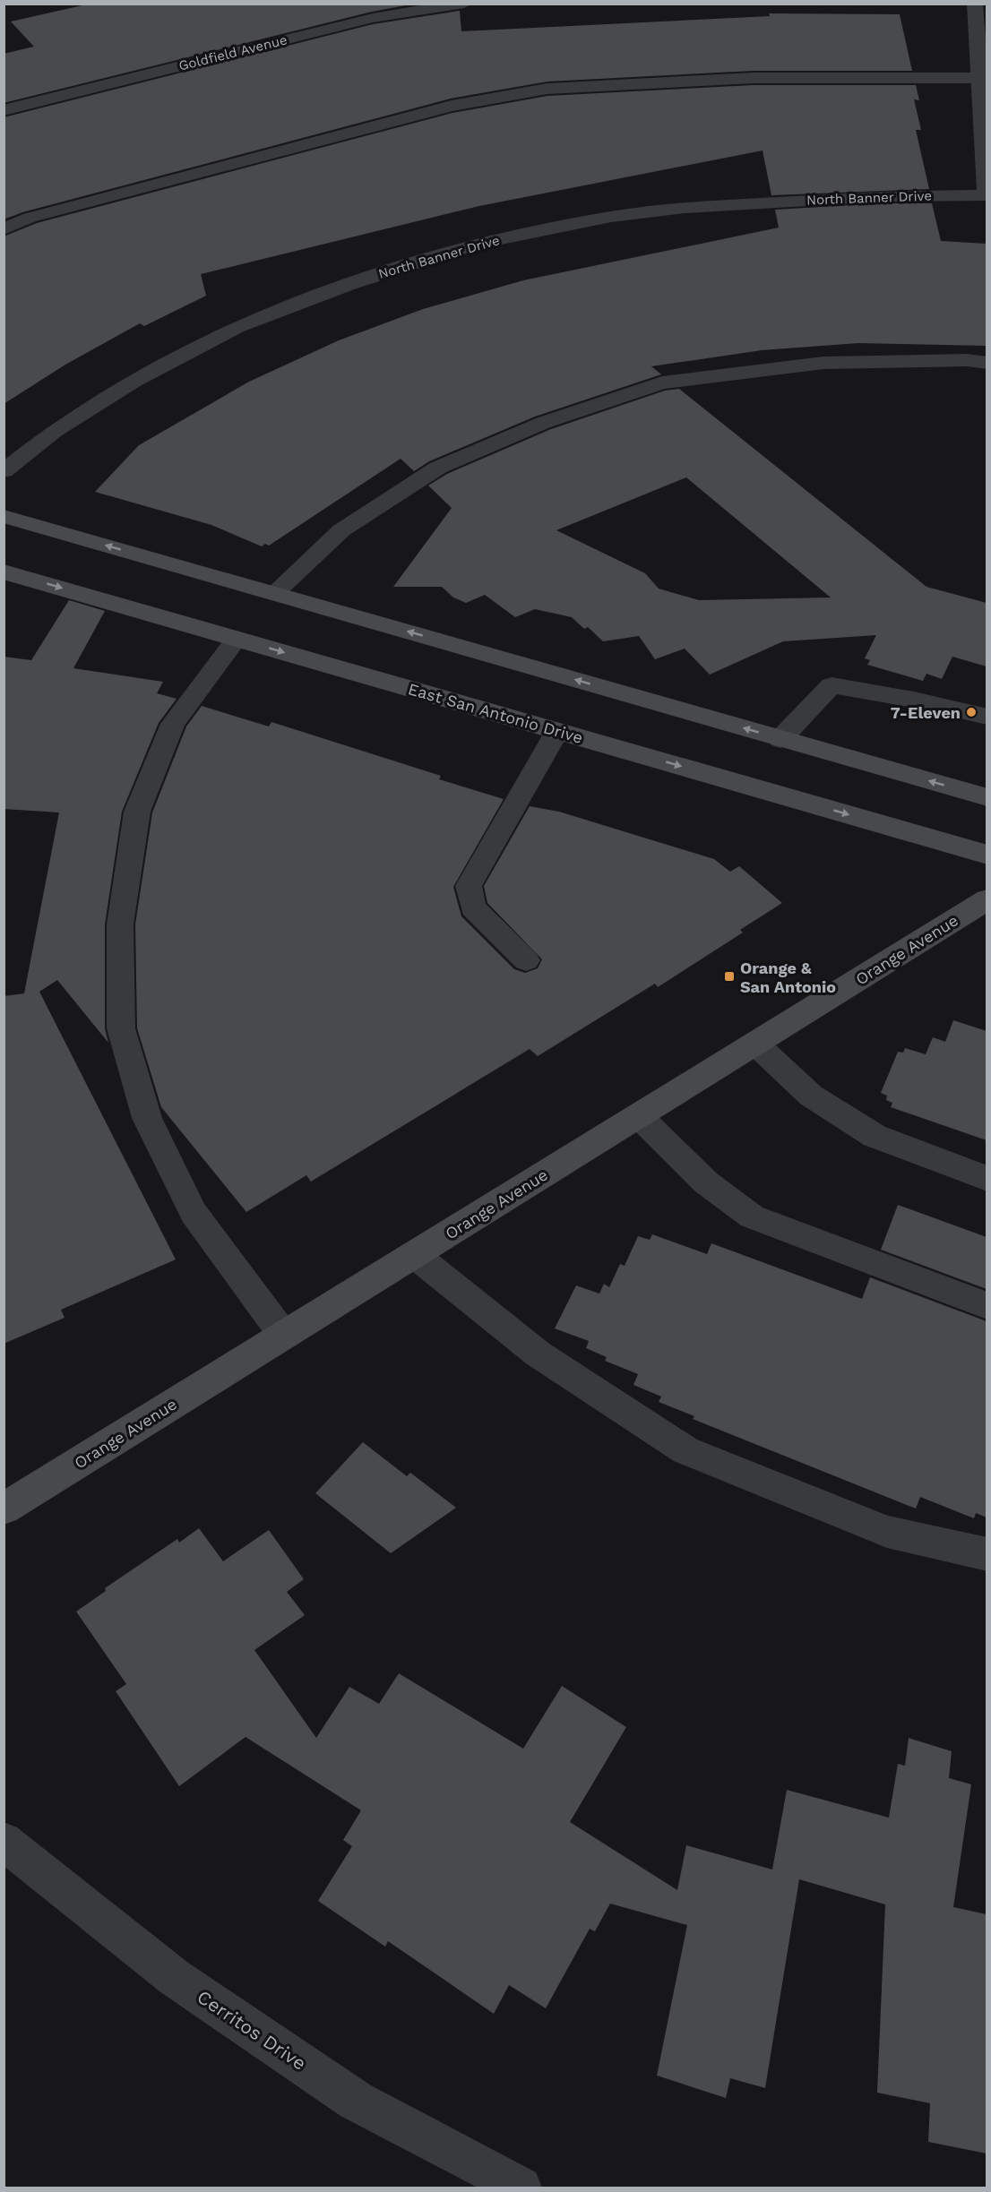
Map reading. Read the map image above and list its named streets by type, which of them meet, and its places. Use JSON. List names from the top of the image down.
{
  "streets": {
    "main road": ["East San Antonio Drive", "Orange Avenue"],
    "street": ["Goldfield Avenue", "North Banner Drive", "Cerritos Drive"]
  },
  "places": {
    "other": ["7-Eleven"],
    "transit": ["Orange & San Antonio"]
  }
}
